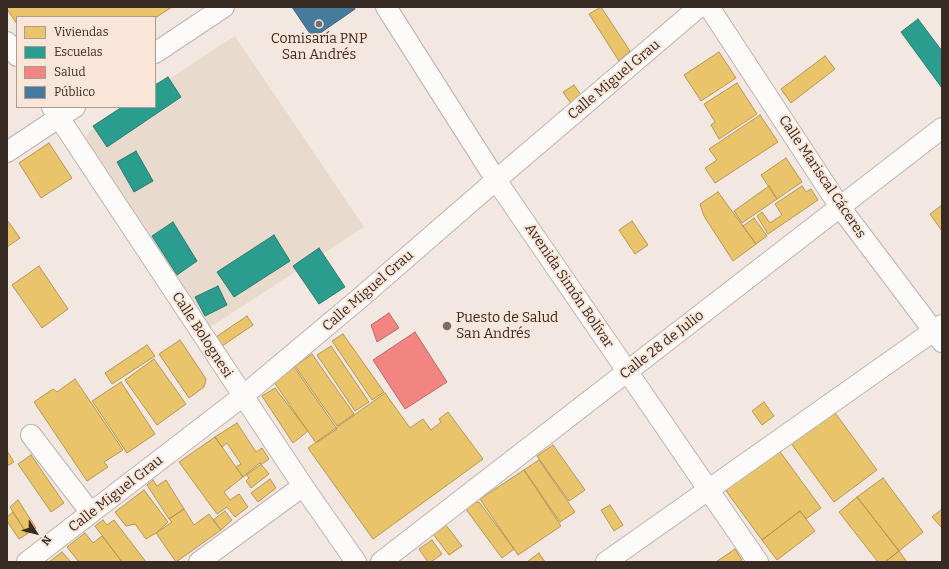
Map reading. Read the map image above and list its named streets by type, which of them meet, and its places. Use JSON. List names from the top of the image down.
{
  "streets": {
    "street": [
      "Calle Miguel Grau",
      "Calle Mariscal Cáceres",
      "Avenida Simón Bolívar",
      "Calle Bolognesi",
      "Calle 28 de Julio"
    ]
  },
  "crossings": [
    ["Calle Miguel Grau", "Avenida Simón Bolívar"],
    ["Calle Miguel Grau", "Calle Bolognesi"],
    ["Calle Mariscal Cáceres", "Calle 28 de Julio"],
    ["Avenida Simón Bolívar", "Calle 28 de Julio"]
  ],
  "places": ["Comisaría PNP San Andrés", "Puesto de Salud San Andrés"],
  "legend": [
    "Viviendas",
    "Escuelas",
    "Salud",
    "Público"
  ],
  "north": "bottom right"
}
